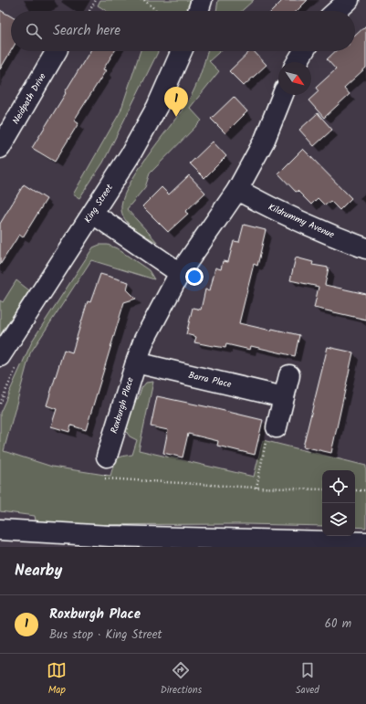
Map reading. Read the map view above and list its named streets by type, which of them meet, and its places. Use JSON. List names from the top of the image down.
{
  "streets": {
    "street": [
      "Neidpath Drive",
      "King Street",
      "Kildrummy Avenue",
      "Barra Place",
      "Roxburgh Place"
    ]
  },
  "crossings": [
    ["Kildrummy Avenue", "Roxburgh Place"],
    ["Barra Place", "Roxburgh Place"]
  ],
  "north": "bottom right",
  "page": {
    "search": "Search here",
    "pins": "1",
    "heading": "Nearby",
    "list": [
      {
        "mark": "1",
        "name": "Roxburgh Place",
        "note": "Bus stop · King Street",
        "value": "60 m"
      }
    ],
    "nav": ["Map", "Directions", "Saved"]
  }
}
